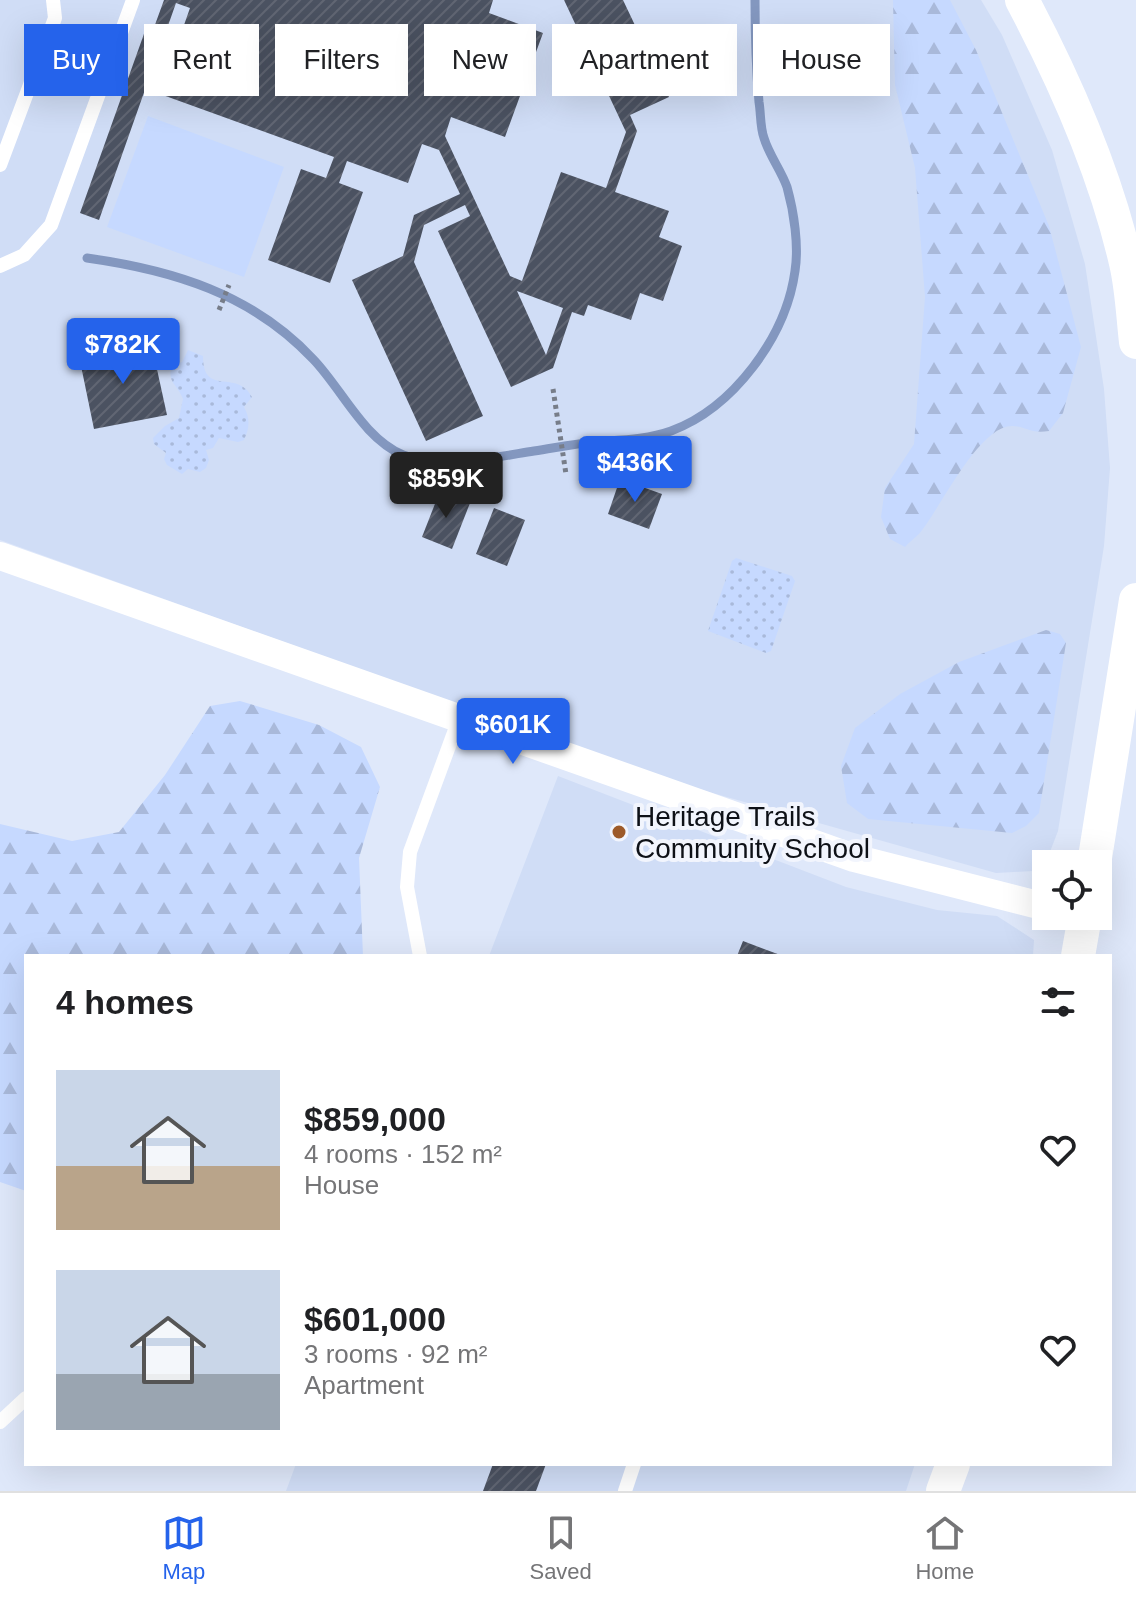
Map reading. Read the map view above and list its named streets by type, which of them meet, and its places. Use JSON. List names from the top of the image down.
{
  "places": ["Heritage Trails Community School"],
  "page": {
    "chip": [
      "Buy",
      "Rent",
      "Filters",
      "New",
      "Apartment",
      "House"
    ],
    "price": [
      "$782K",
      "$436K",
      "$859K",
      "$601K"
    ],
    "heading": "4 homes",
    "list": [
      {
        "name": "$859,000",
        "note": "4 rooms · 152 m² · House"
      },
      {
        "name": "$601,000",
        "note": "3 rooms · 92 m² · Apartment"
      }
    ],
    "tabs": ["Map", "Saved", "Home"]
  }
}
